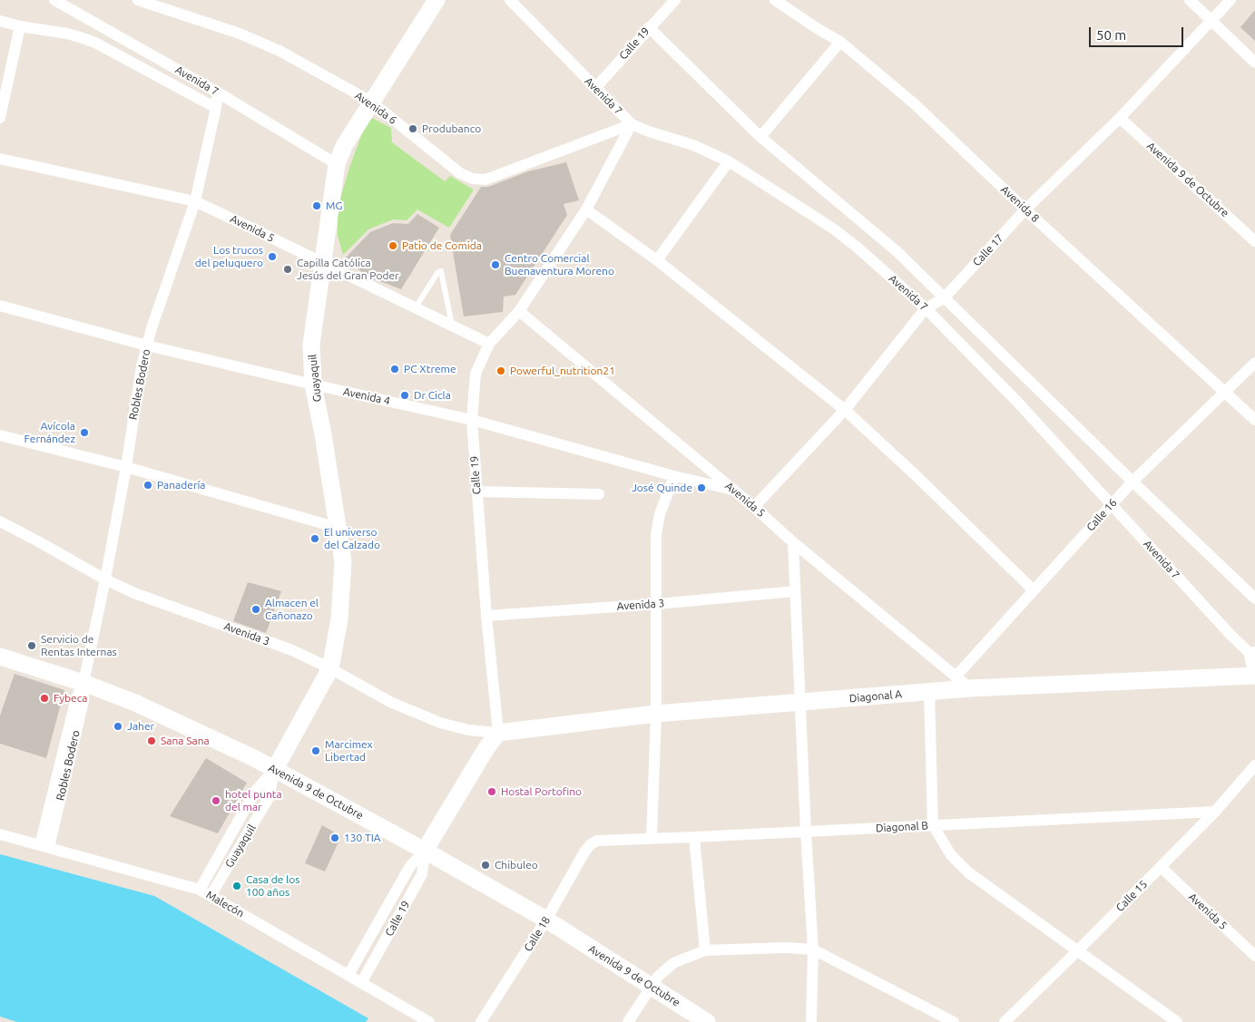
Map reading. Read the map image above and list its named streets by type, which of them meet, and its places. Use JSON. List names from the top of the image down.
{
  "streets": {
    "street": [
      "Calle 19",
      "Avenida 7",
      "Avenida 6",
      "Avenida 9 de Octubre",
      "Avenida 8",
      "Avenida 5",
      "Calle 17",
      "Guayaquil",
      "Robles Bodero",
      "Avenida 4",
      "Calle 16",
      "Avenida 3",
      "Diagonal A",
      "Diagonal B",
      "Calle 15",
      "Malecón",
      "Calle 18"
    ]
  },
  "crossings": [
    ["Calle 19", "Avenida 7"],
    ["Calle 19", "Avenida 6"],
    ["Calle 19", "Avenida 9 de Octubre"],
    ["Calle 19", "Avenida 5"],
    ["Calle 19", "Avenida 4"],
    ["Calle 19", "Avenida 3"],
    ["Calle 19", "Diagonal A"],
    ["Calle 19", "Malecón"],
    ["Avenida 7", "Avenida 6"],
    ["Avenida 7", "Calle 17"],
    ["Avenida 7", "Guayaquil"],
    ["Avenida 7", "Robles Bodero"],
    ["Avenida 7", "Calle 16"],
    ["Avenida 6", "Guayaquil"],
    ["Avenida 9 de Octubre", "Calle 17"],
    ["Avenida 9 de Octubre", "Guayaquil"],
    ["Avenida 9 de Octubre", "Robles Bodero"],
    ["Avenida 9 de Octubre", "Calle 18"],
    ["Avenida 8", "Calle 17"],
    ["Avenida 8", "Calle 16"],
    ["Avenida 5", "Calle 17"],
    ["Avenida 5", "Guayaquil"],
    ["Avenida 5", "Robles Bodero"],
    ["Avenida 5", "Avenida 4"],
    ["Avenida 5", "Calle 16"],
    ["Avenida 5", "Diagonal A"],
    ["Avenida 5", "Calle 15"],
    ["Guayaquil", "Avenida 4"],
    ["Guayaquil", "Avenida 3"],
    ["Guayaquil", "Malecón"],
    ["Robles Bodero", "Avenida 4"],
    ["Robles Bodero", "Avenida 3"],
    ["Robles Bodero", "Malecón"],
    ["Avenida 3", "Diagonal A"],
    ["Diagonal B", "Calle 15"],
    ["Diagonal B", "Calle 18"]
  ],
  "places": [
    "Produbanco",
    "MG",
    "Patio de Comida",
    "Los trucos del peluquero",
    "Centro Comercial Buenaventura Moreno",
    "Capilla Católica Jesús del Gran Poder",
    "PC Xtreme",
    "Powerful_nutrition21",
    "Dr Cicla",
    "Avícola Fernández",
    "Panadería",
    "José Quinde",
    "El universo del Calzado",
    "Almacen el Cañonazo",
    "Servicio de Rentas Internas",
    "Fybeca",
    "Jaher",
    "Sana Sana",
    "Marcimex Libertad",
    "Hostal Portofino",
    "hotel punta del mar",
    "130 TIA",
    "Chibuleo",
    "Casa de los 100 años"
  ],
  "scale_bar": "50 m"
}
